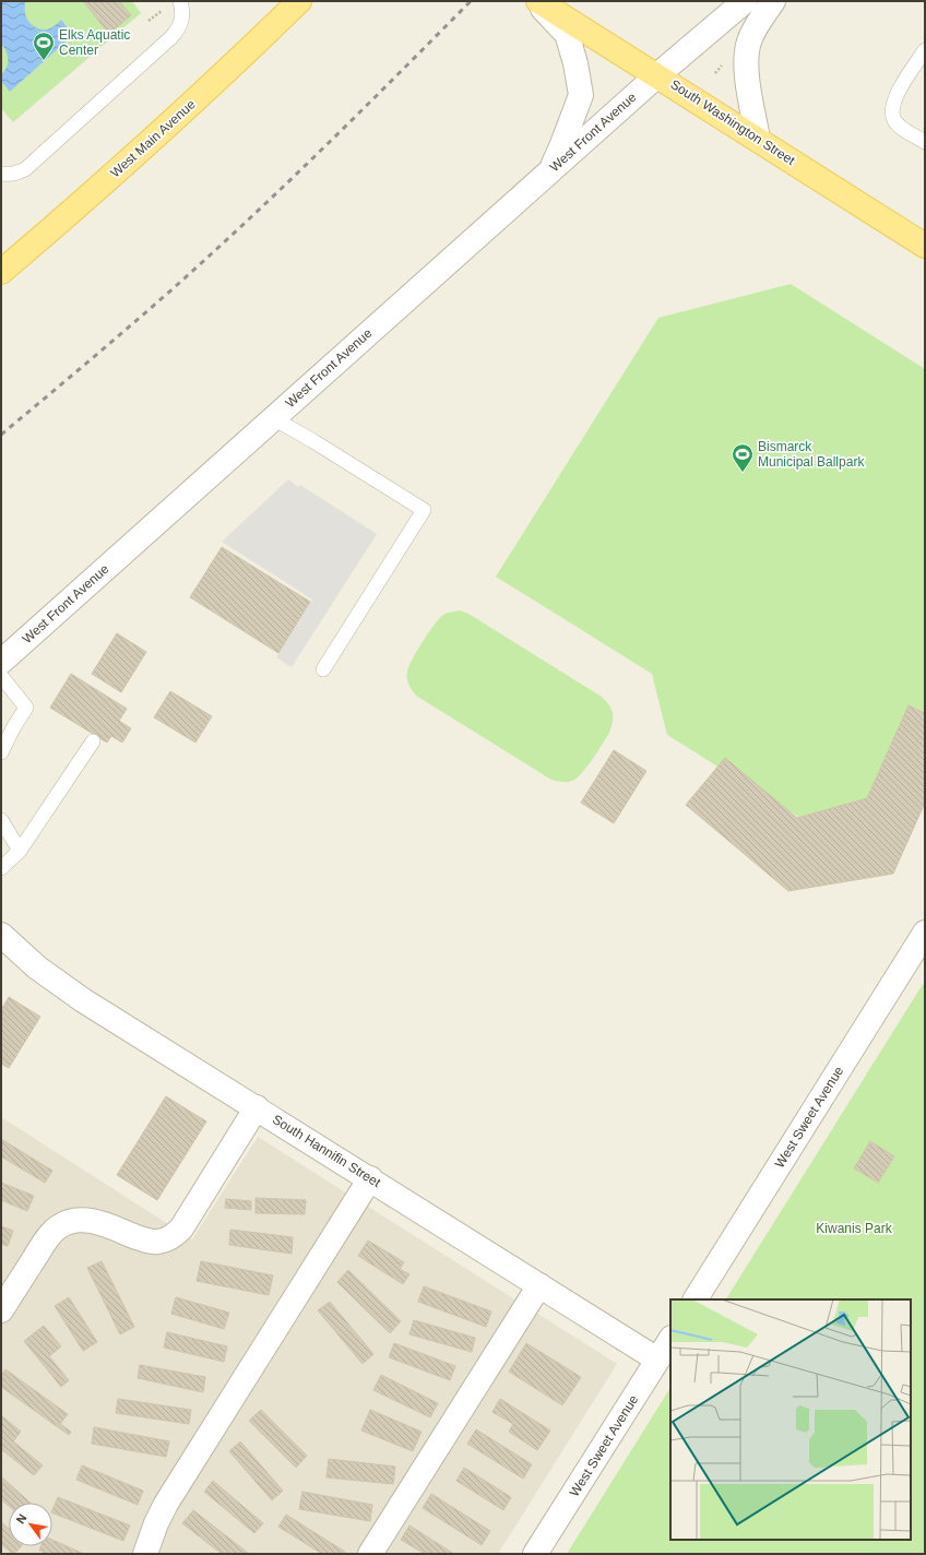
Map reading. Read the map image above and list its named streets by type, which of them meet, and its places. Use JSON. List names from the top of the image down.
{
  "streets": {
    "main road": ["South Washington Street", "West Main Avenue"],
    "street": ["West Front Avenue", "West Sweet Avenue", "South Hannifin Street"]
  },
  "crossings": [
    ["South Washington Street", "West Front Avenue"],
    ["West Sweet Avenue", "South Hannifin Street"]
  ],
  "parks": ["Kiwanis Park"],
  "places": {
    "sports": ["Elks Aquatic Center", "Bismarck Municipal Ballpark"]
  },
  "north": "top left"
}
